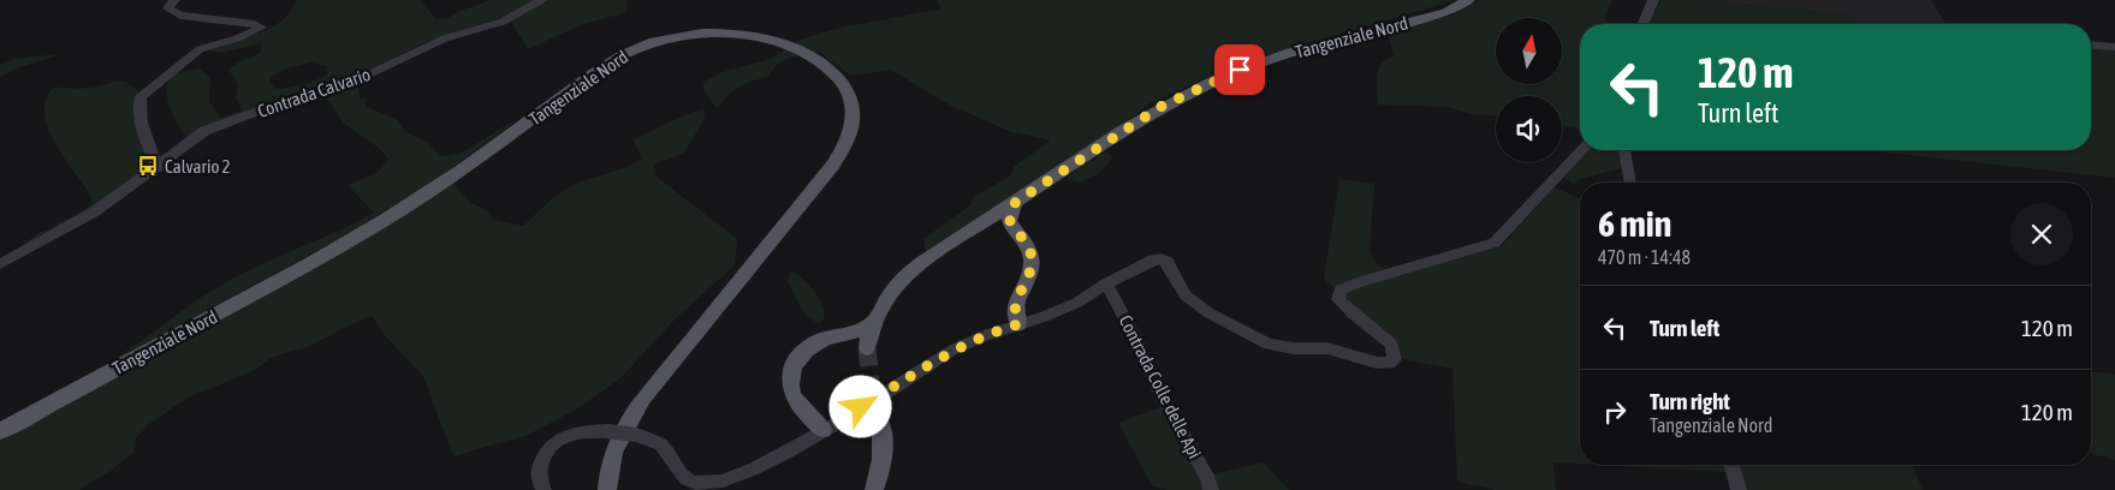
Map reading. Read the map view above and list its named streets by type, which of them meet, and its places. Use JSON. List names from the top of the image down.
{
  "streets": {
    "main road": ["Tangenziale Nord"],
    "street": ["Contrada Calvario", "Contrada Colle delle Api"]
  },
  "places": {
    "bus stop": ["Calvario 2"]
  },
  "north": "top",
  "page": {
    "turn": ["120 m", "Turn left"],
    "heading": ["6 min", "470 m · 14:48"],
    "list": [
      {
        "name": "Turn left",
        "value": "120 m"
      },
      {
        "name": "Turn right",
        "note": "Tangenziale Nord",
        "value": "120 m"
      }
    ]
  }
}
